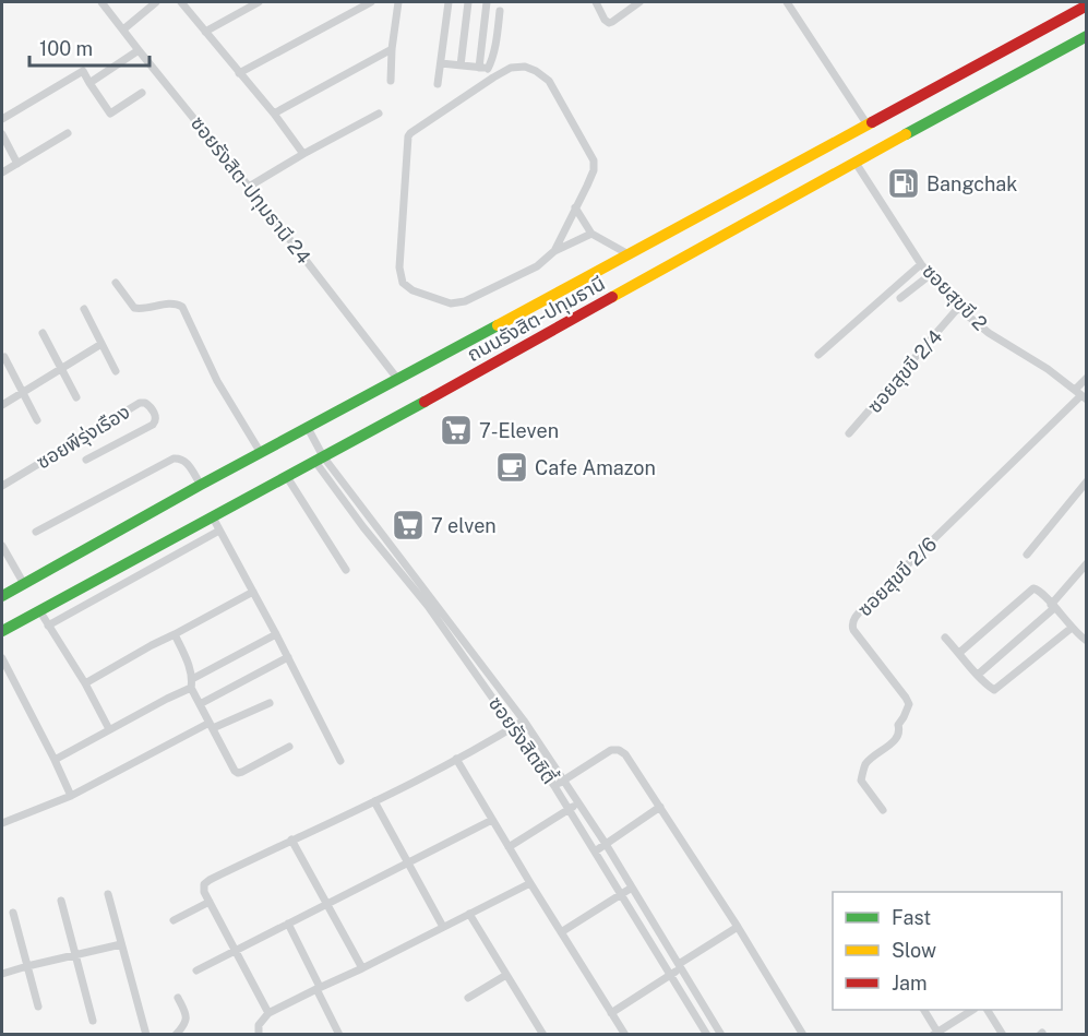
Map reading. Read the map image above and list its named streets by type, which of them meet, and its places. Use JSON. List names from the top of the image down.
{
  "streets": {
    "main road": ["ถนนรังสิต-ปทุมธานี"],
    "street": [
      "ซอยรังสิต-ปทุมธานี 24",
      "ซอยสุขขี 2",
      "ซอยสุขขี 2/4",
      "ซอยพีรุ่งเรือง",
      "ซอยสุขขี 2/6",
      "ซอยรังสิตซิตี้"
    ]
  },
  "crossings": [
    ["ซอยรังสิต-ปทุมธานี 24", "ถนนรังสิต-ปทุมธานี"],
    ["ซอยสุขขี 2", "ถนนรังสิต-ปทุมธานี"],
    ["ซอยสุขขี 2", "ซอยสุขขี 2/4"],
    ["ซอยสุขขี 2", "ซอยสุขขี 2/6"],
    ["ถนนรังสิต-ปทุมธานี", "ซอยรังสิตซิตี้"]
  ],
  "places": {
    "fuel station": ["Bangchak"],
    "supermarket": ["7-Eleven", "7 elven"],
    "cafe": ["Cafe Amazon"]
  },
  "legend": ["Fast", "Slow", "Jam"],
  "scale_bar": "100 m"
}
